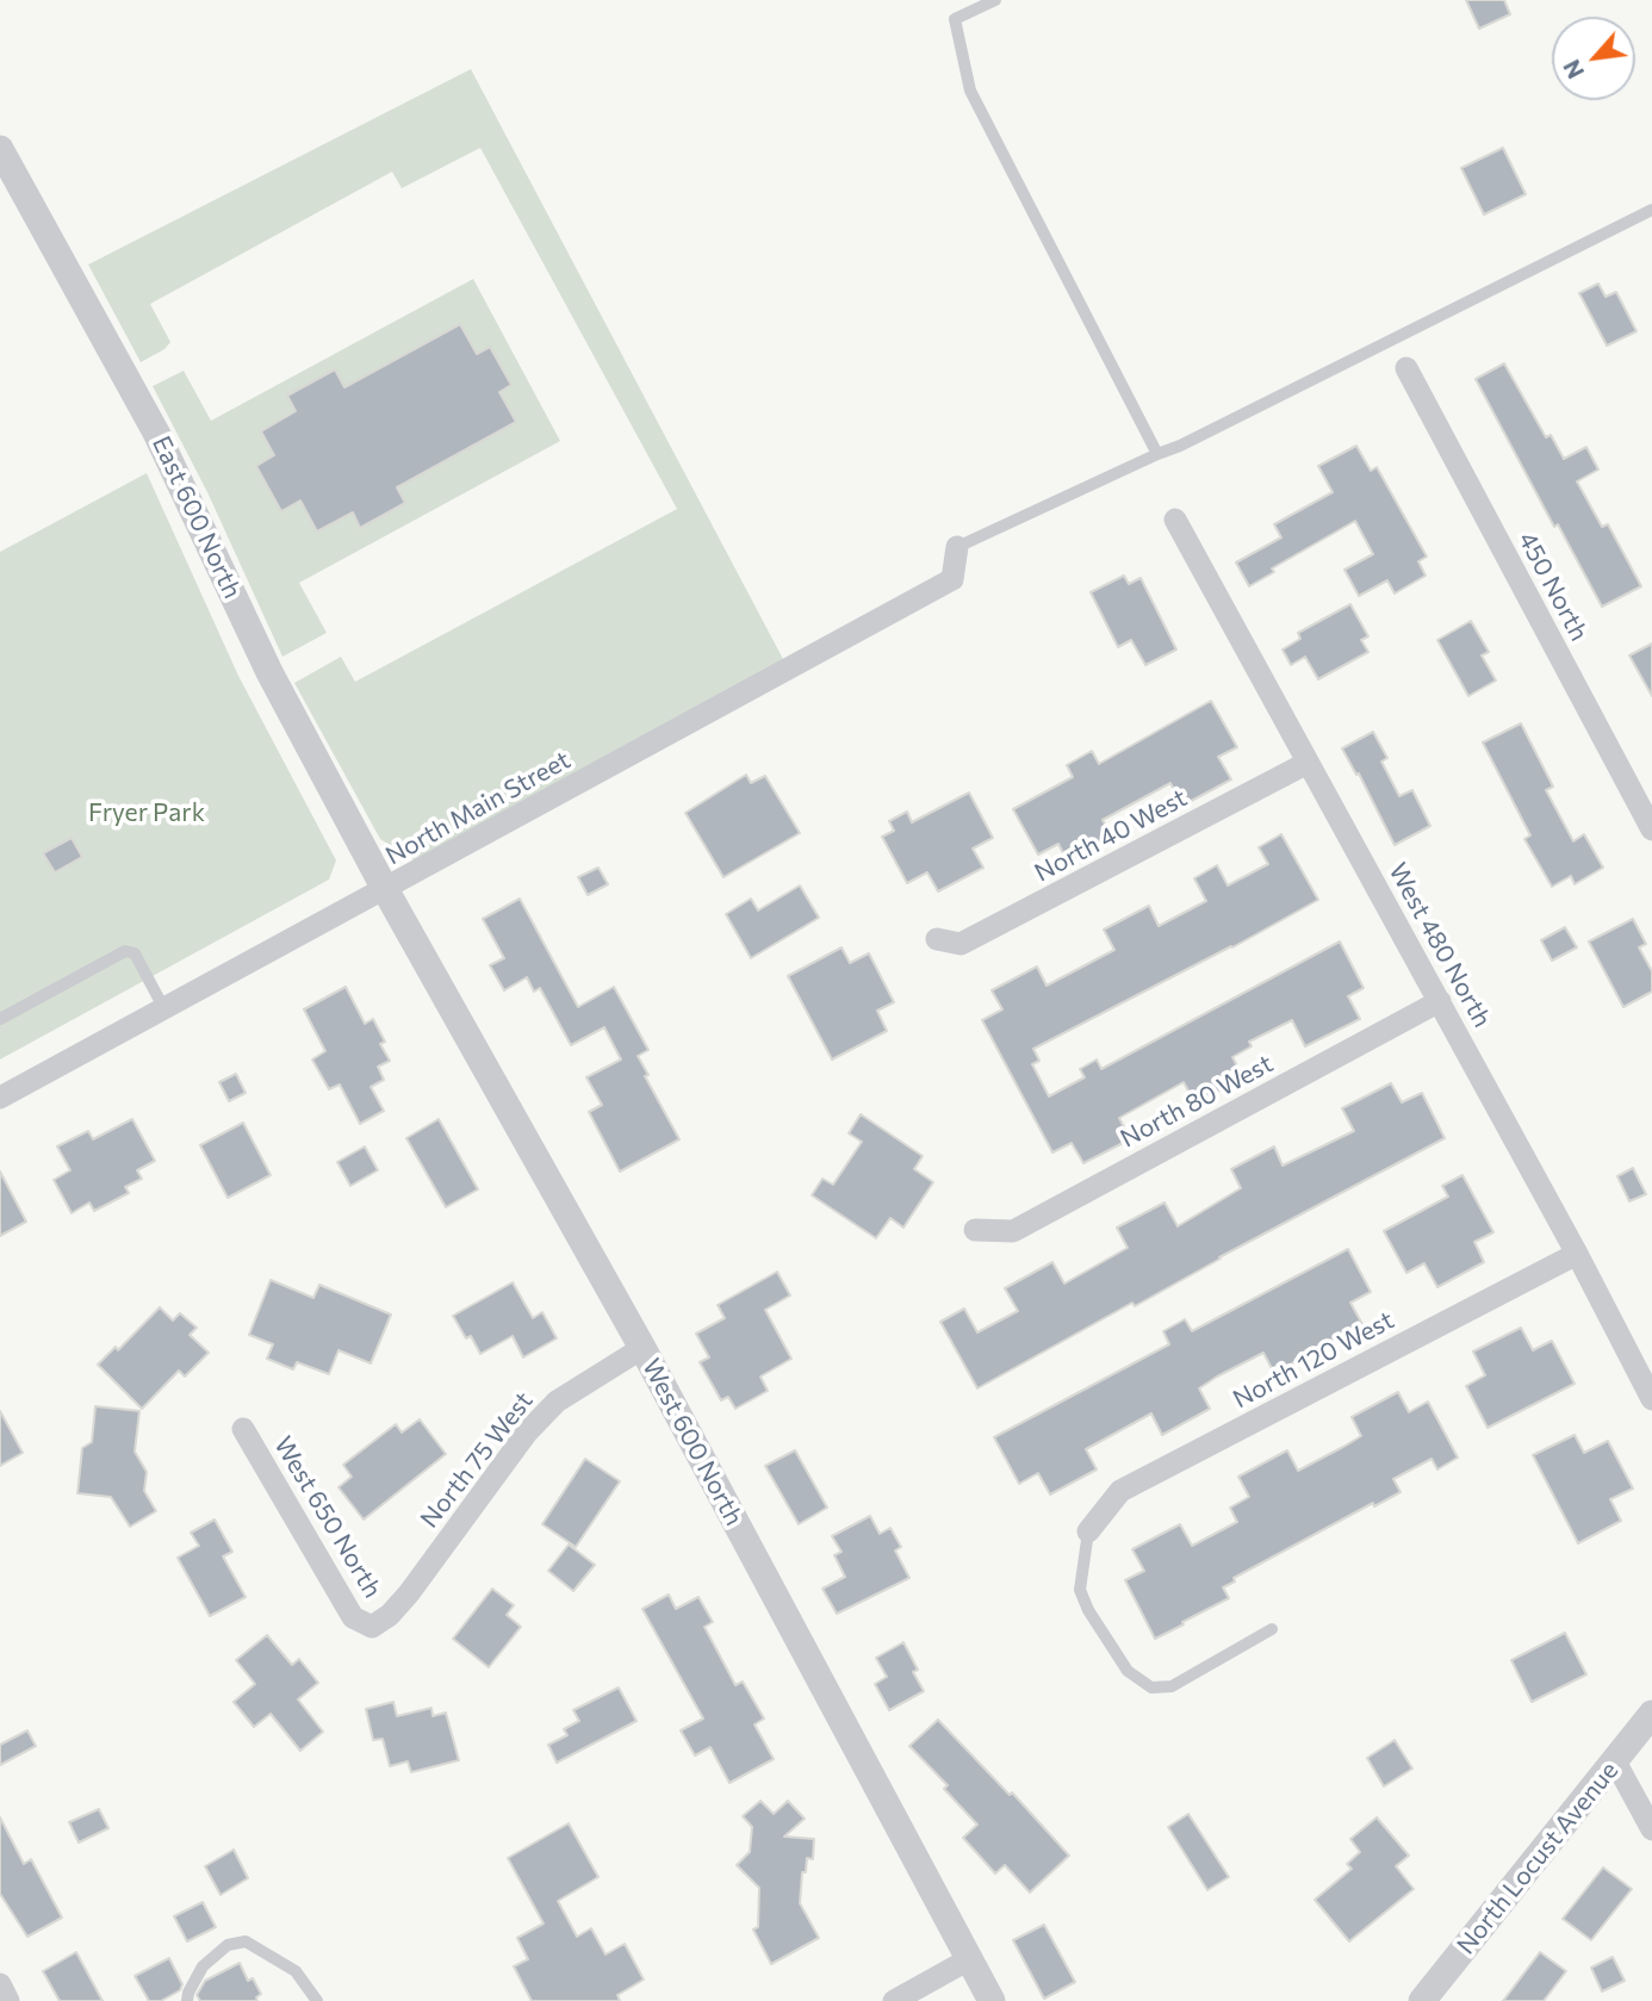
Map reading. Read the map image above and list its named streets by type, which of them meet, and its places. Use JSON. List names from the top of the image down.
{
  "streets": {
    "street": [
      "East 600 North",
      "450 North",
      "North Main Street",
      "North 40 West",
      "West 480 North",
      "North 80 West",
      "North 120 West",
      "West 600 North",
      "North 75 West",
      "West 650 North",
      "North Locust Avenue"
    ]
  },
  "crossings": [
    ["East 600 North", "North Main Street"],
    ["East 600 North", "West 600 North"],
    ["North Main Street", "West 600 North"],
    ["North 40 West", "West 480 North"],
    ["West 480 North", "North 80 West"],
    ["West 480 North", "North 120 West"],
    ["West 600 North", "North 75 West"],
    ["North 75 West", "West 650 North"]
  ],
  "parks": ["Fryer Park"],
  "north": "bottom left"
}
